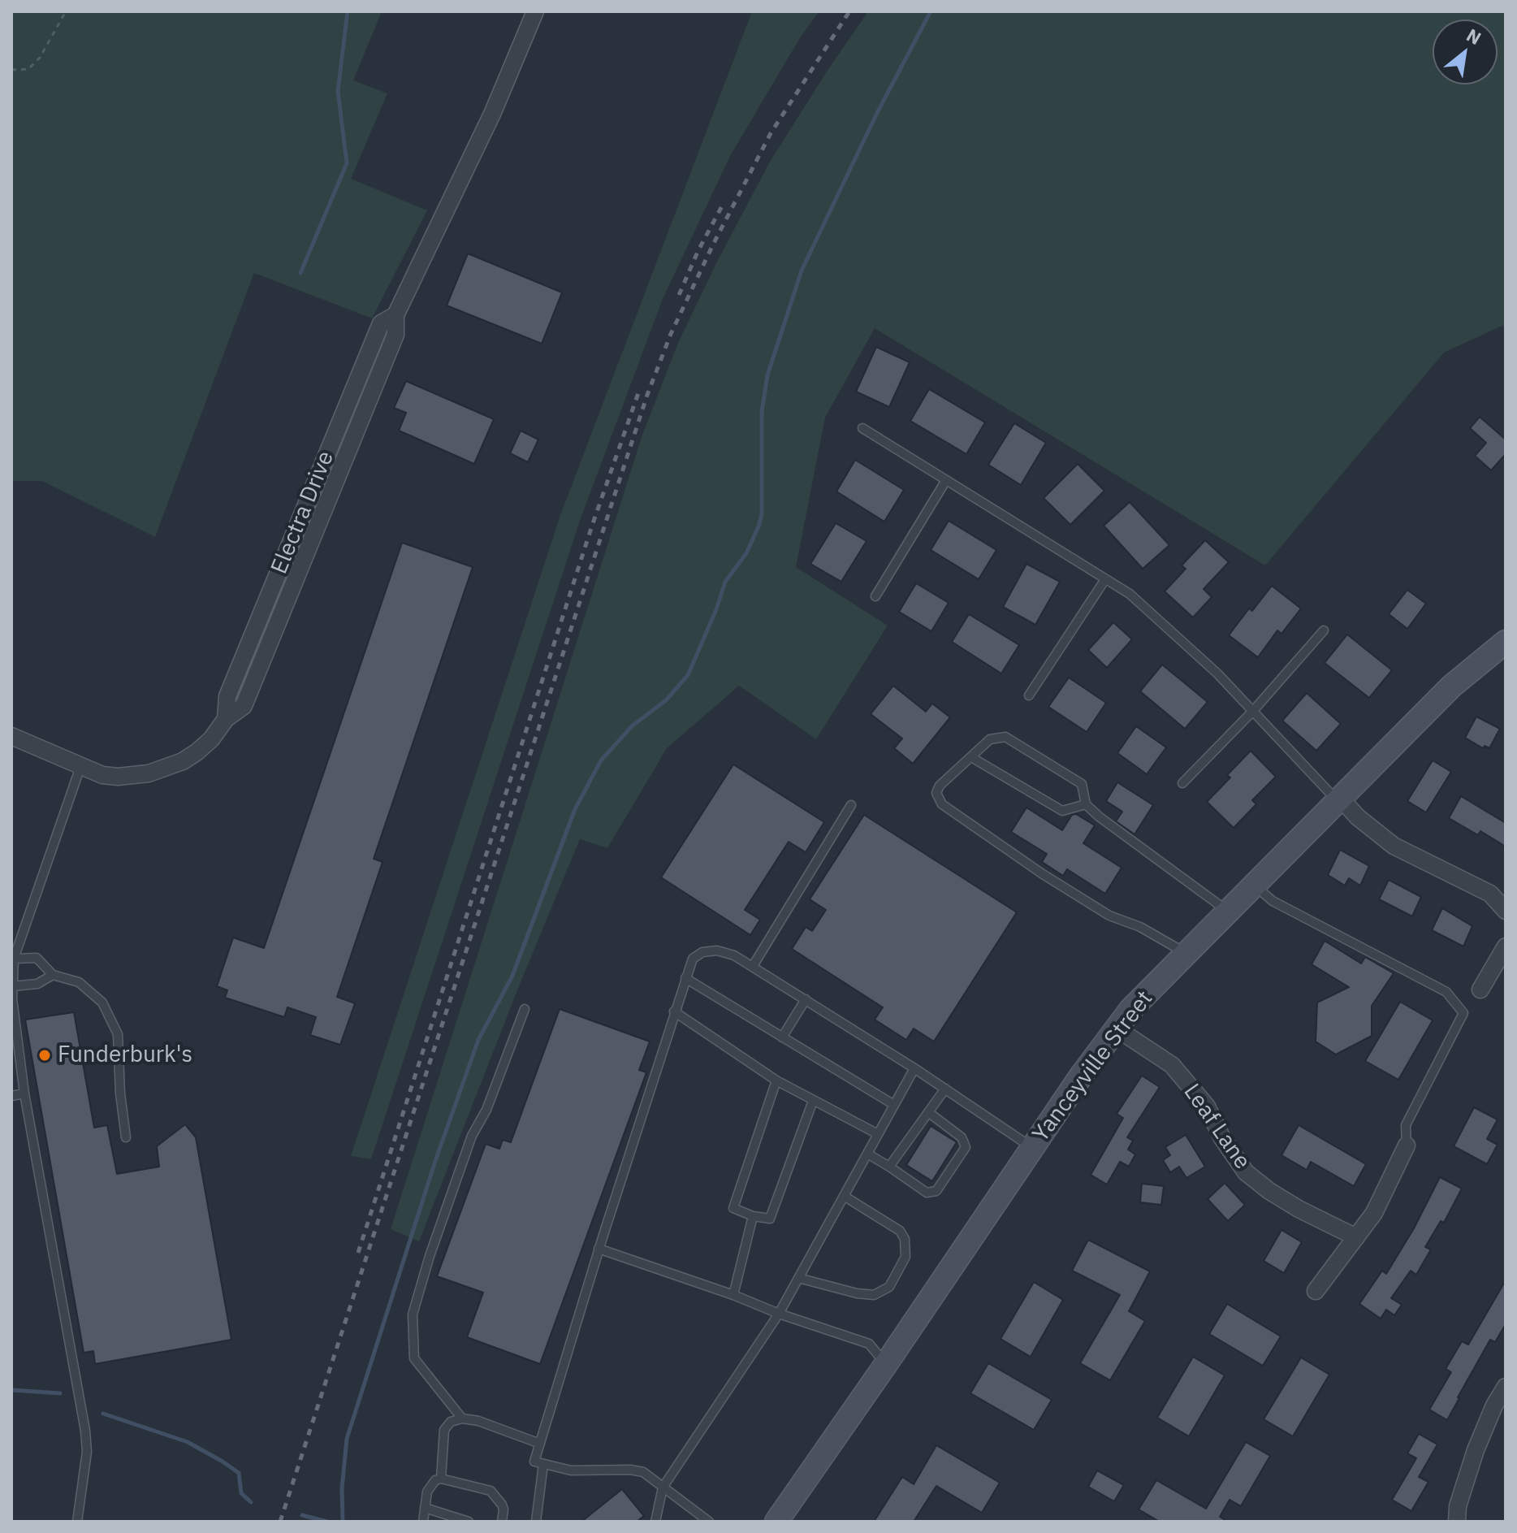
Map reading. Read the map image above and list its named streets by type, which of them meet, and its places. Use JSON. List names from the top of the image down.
{
  "streets": {
    "main road": ["Yanceyville Street"],
    "street": ["Electra Drive", "Leaf Lane"]
  },
  "crossings": [
    ["Yanceyville Street", "Leaf Lane"]
  ],
  "places": ["Funderburk's"],
  "north": "top right"
}
